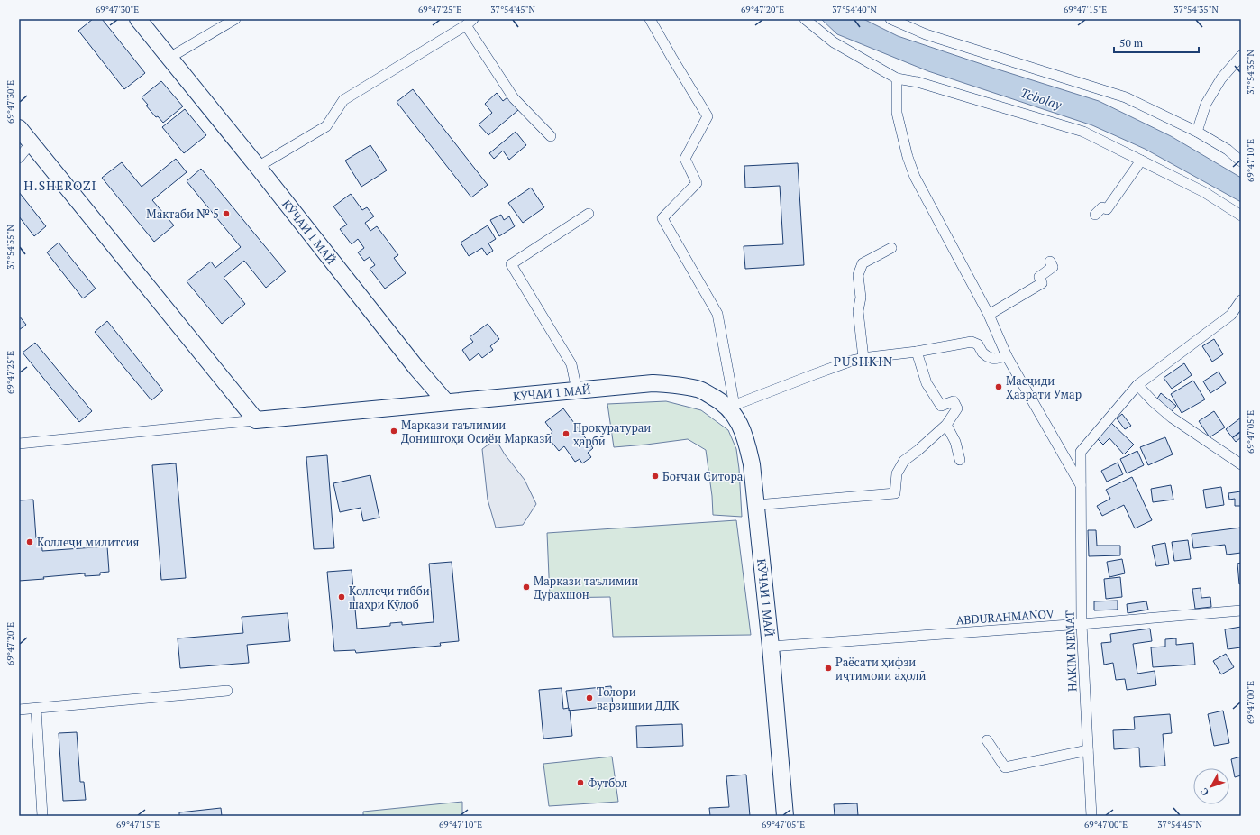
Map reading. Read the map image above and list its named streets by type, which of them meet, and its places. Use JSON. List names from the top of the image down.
{
  "streets": {
    "main road": ["КӮЧАИ 1 МАЙ"],
    "street": ["ABDURAHMANOV", "HAKIM NEMAT"]
  },
  "crossings": [
    ["КӮЧАИ 1 МАЙ", "ABDURAHMANOV"],
    ["ABDURAHMANOV", "HAKIM NEMAT"]
  ],
  "districts": ["H.SHEROZI", "PUSHKIN"],
  "water": ["Tebolay"],
  "places": [
    "Мактаби № 5",
    "Масҷиди Ҳазрати Умар",
    "Маркази таълимии Донишгоҳи Осиёи Марказӣ",
    "Прокуратураи ҳарбӣ",
    "Боғчаи Ситора",
    "Коллеҷи милитсия",
    "Маркази таълимии Дурахшон",
    "Коллеҷи тибби шаҳри Кӯлоб",
    "Раёсати ҳифзи иҷтимоии аҳолӣ",
    "Толори варзишии ДДК",
    "Футбол"
  ],
  "scale_bar": "50 m",
  "north": "bottom left",
  "coordinates": [
    "69°47'30\"E",
    "69°47'25\"E",
    "37°54'45\"N",
    "69°47'20\"E",
    "37°54'40\"N",
    "69°47'15\"E",
    "37°54'35\"N",
    "69°47'10\"E",
    "37°54'55\"N",
    "69°47'05\"E",
    "69°47'00\"E"
  ]
}
